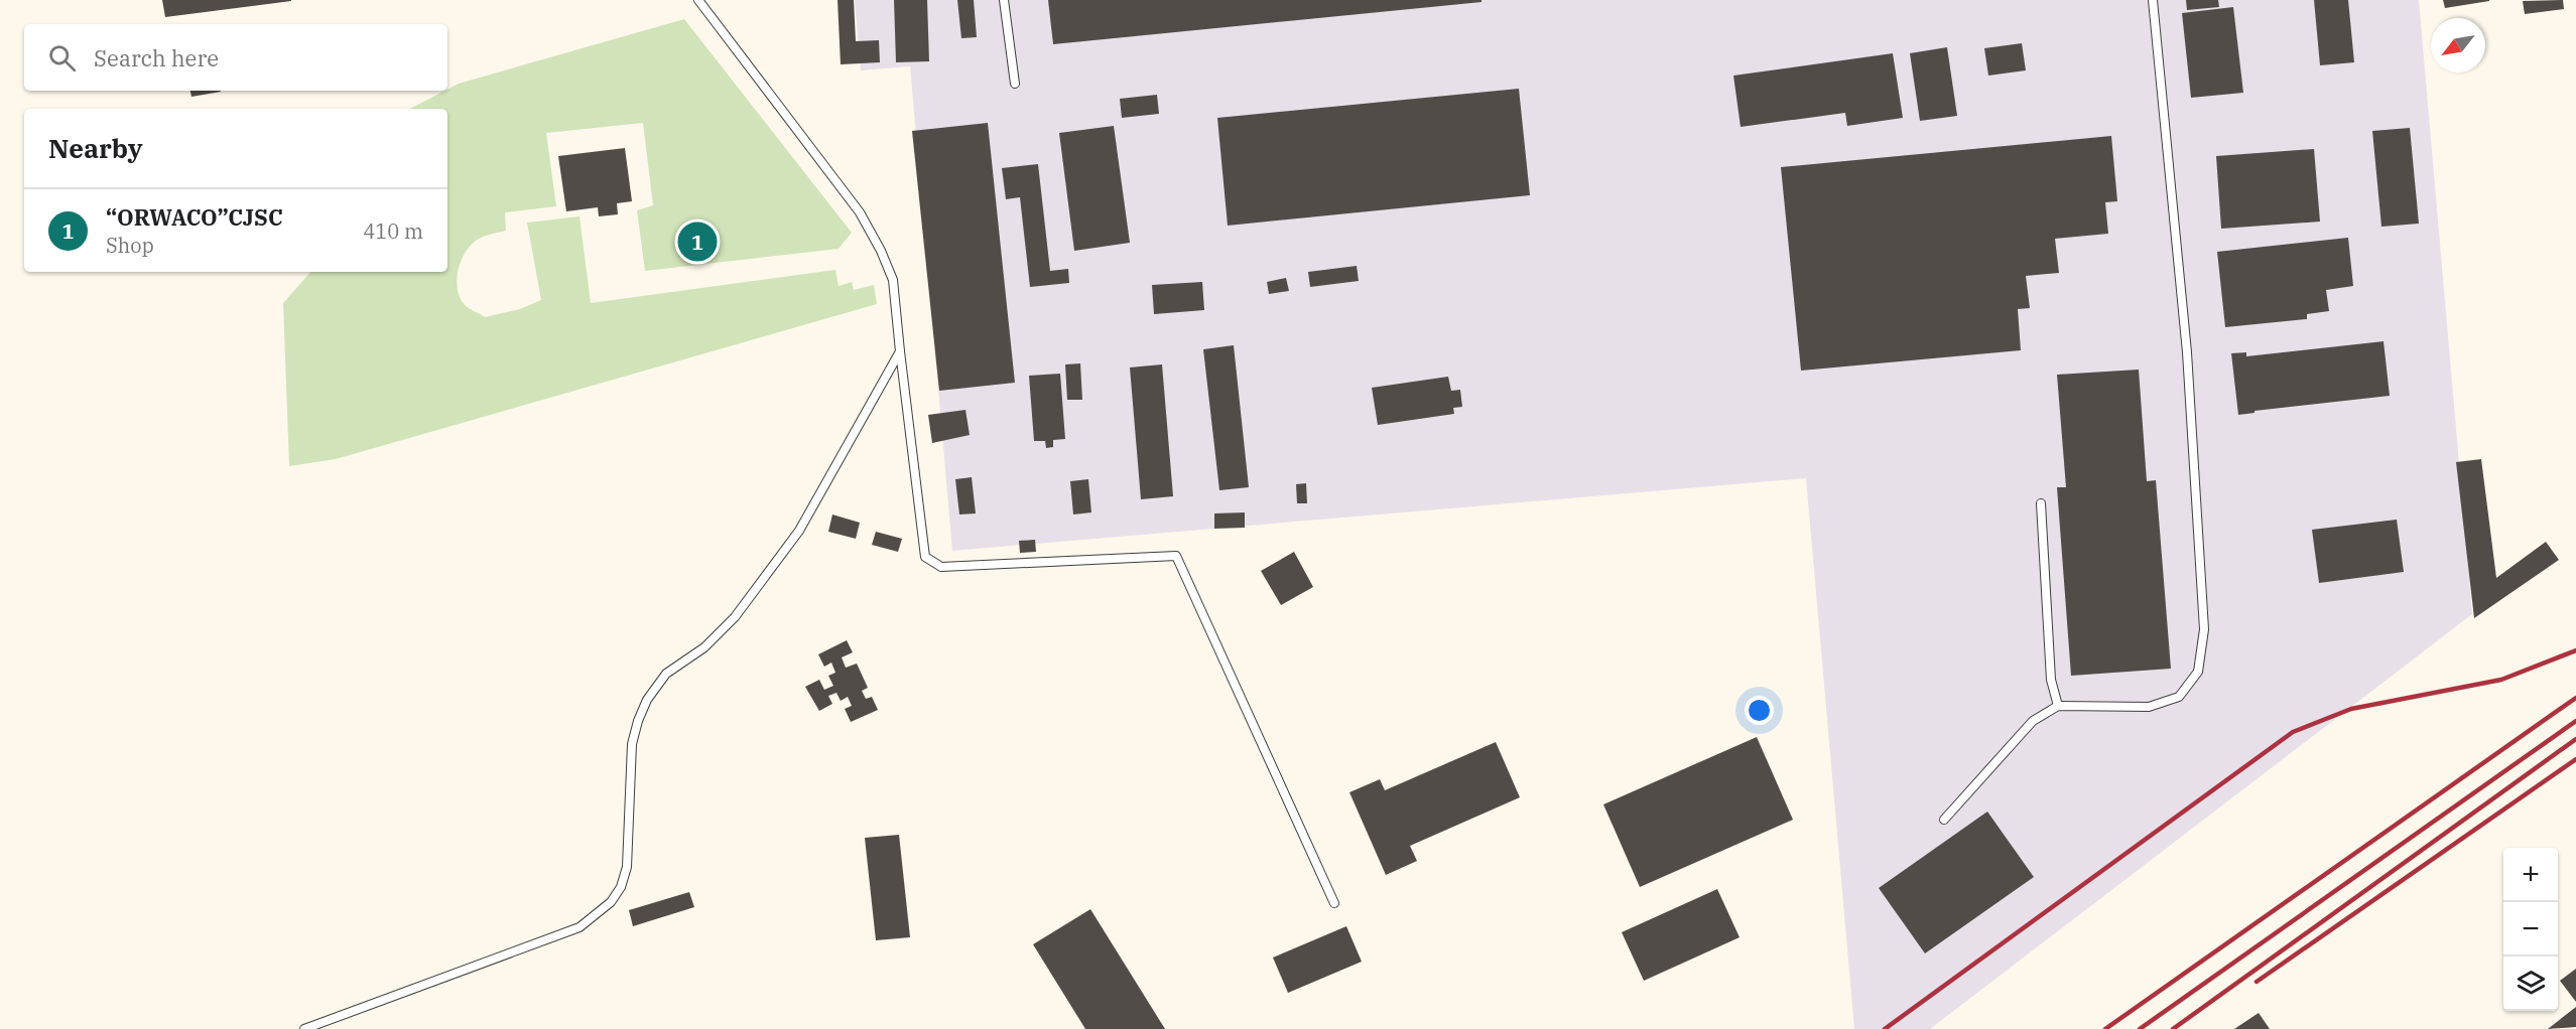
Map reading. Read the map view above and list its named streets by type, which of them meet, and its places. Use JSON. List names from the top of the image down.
{
  "north": "bottom left",
  "page": {
    "search": "Search here",
    "heading": "Nearby",
    "list": [
      {
        "mark": "1",
        "name": "“ORWACO”CJSC",
        "note": "Shop",
        "value": "410 m"
      }
    ],
    "pins": "1",
    "map_buttons": ["+", "−"]
  }
}
